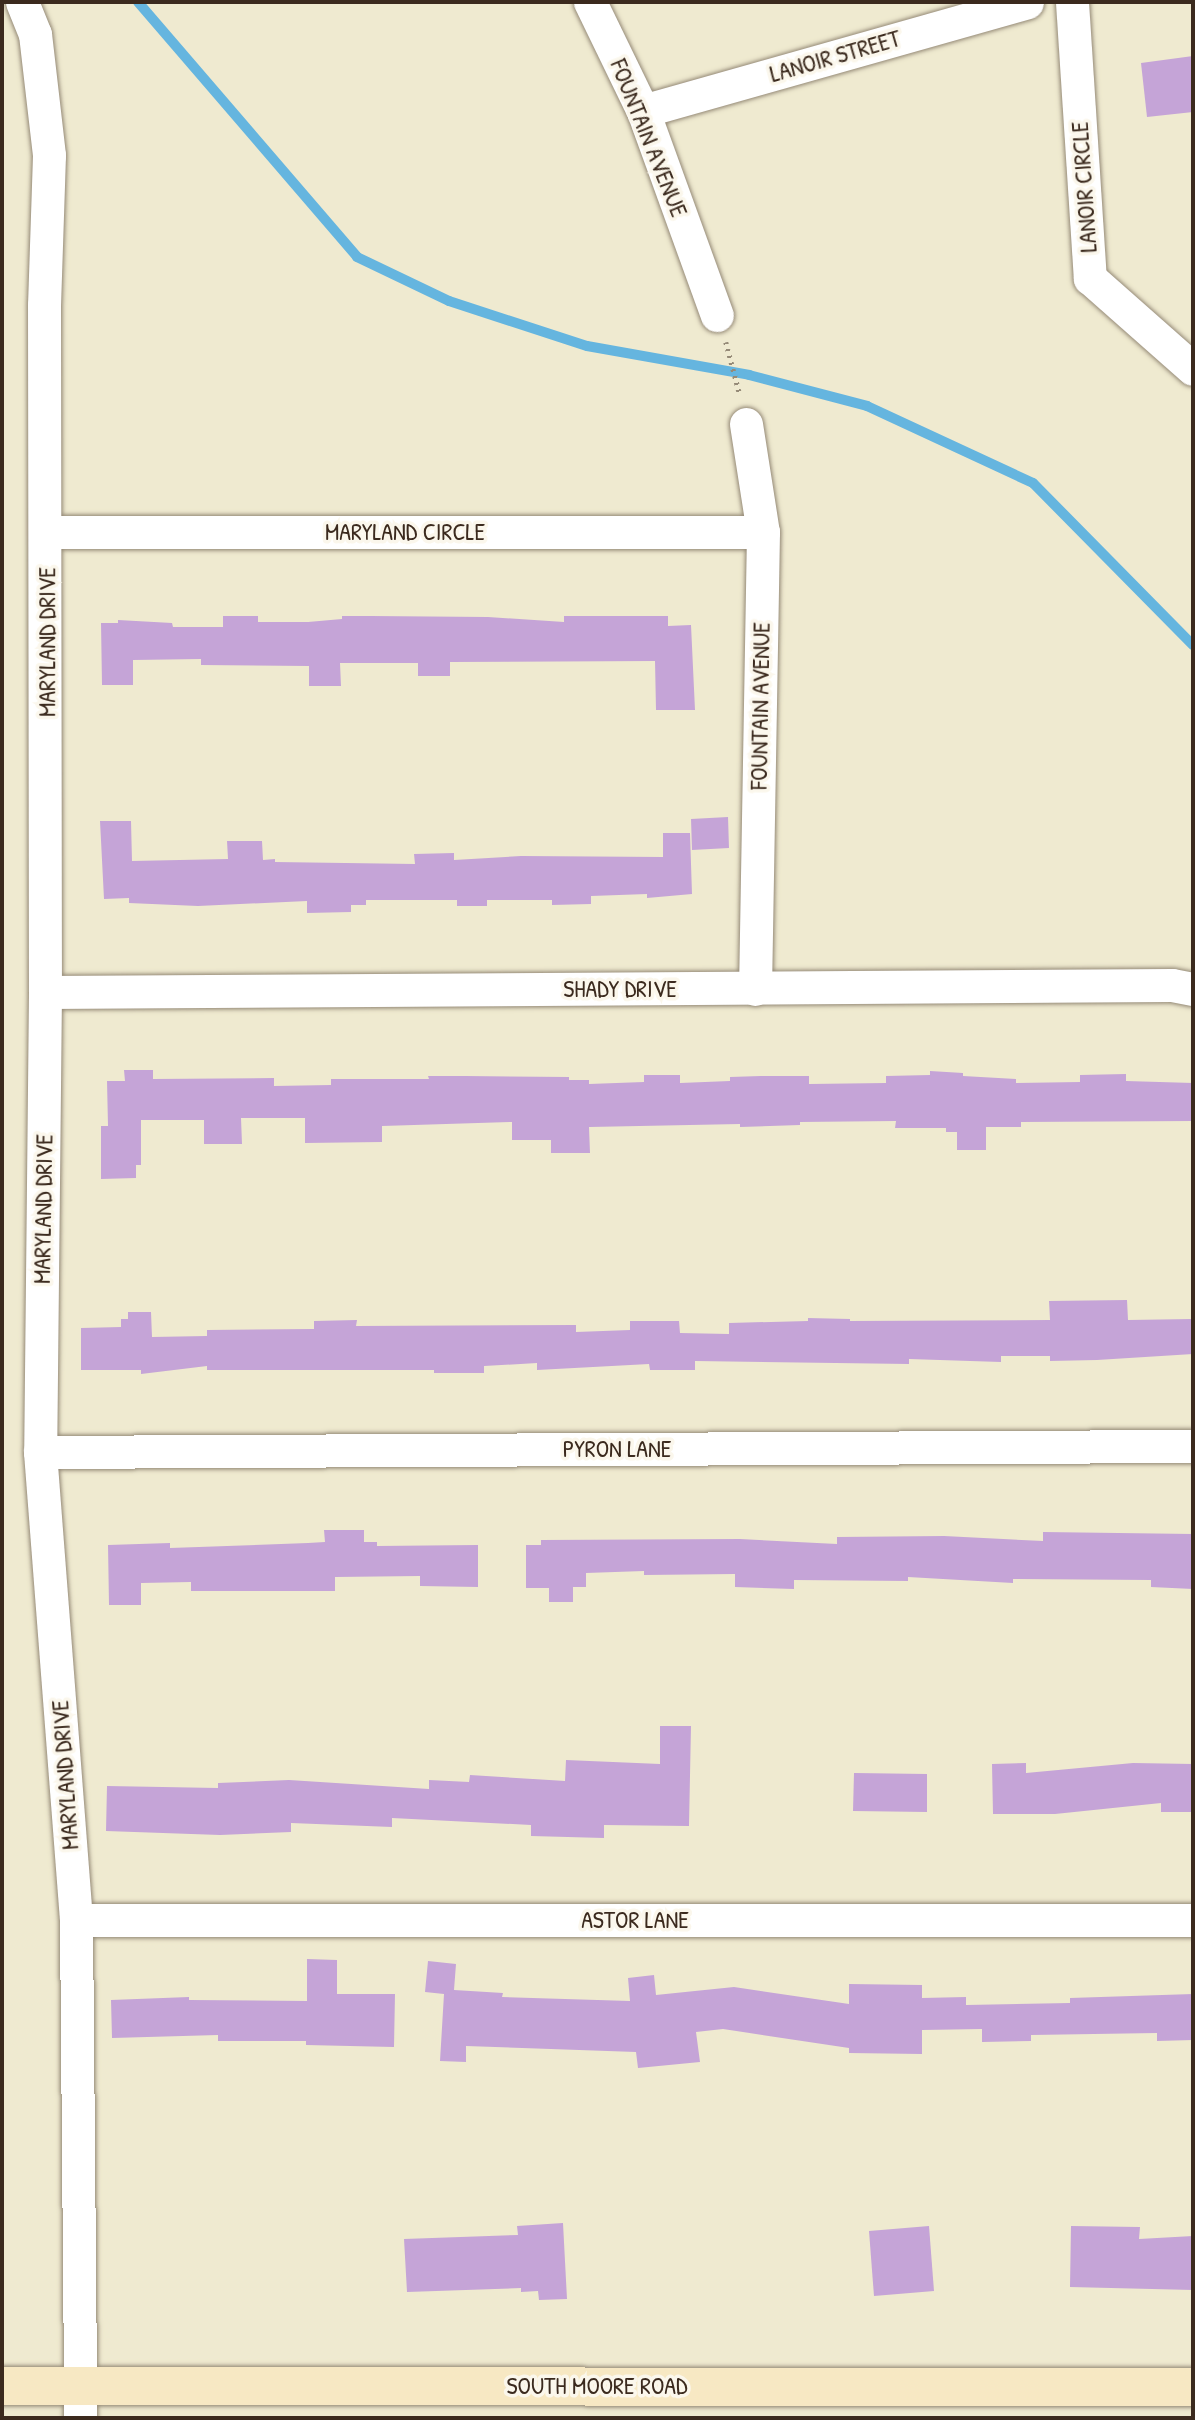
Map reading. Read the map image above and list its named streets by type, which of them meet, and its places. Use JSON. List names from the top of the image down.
{
  "streets": {
    "main road": ["SOUTH MOORE ROAD"],
    "street": [
      "LANOIR STREET",
      "FOUNTAIN AVENUE",
      "LANOIR CIRCLE",
      "MARYLAND CIRCLE",
      "MARYLAND DRIVE",
      "SHADY DRIVE",
      "PYRON LANE",
      "ASTOR LANE"
    ]
  },
  "crossings": [
    ["LANOIR STREET", "FOUNTAIN AVENUE"],
    ["FOUNTAIN AVENUE", "MARYLAND CIRCLE"],
    ["FOUNTAIN AVENUE", "SHADY DRIVE"],
    ["MARYLAND CIRCLE", "MARYLAND DRIVE"],
    ["MARYLAND DRIVE", "SHADY DRIVE"],
    ["MARYLAND DRIVE", "PYRON LANE"],
    ["MARYLAND DRIVE", "ASTOR LANE"],
    ["MARYLAND DRIVE", "SOUTH MOORE ROAD"]
  ]
}
